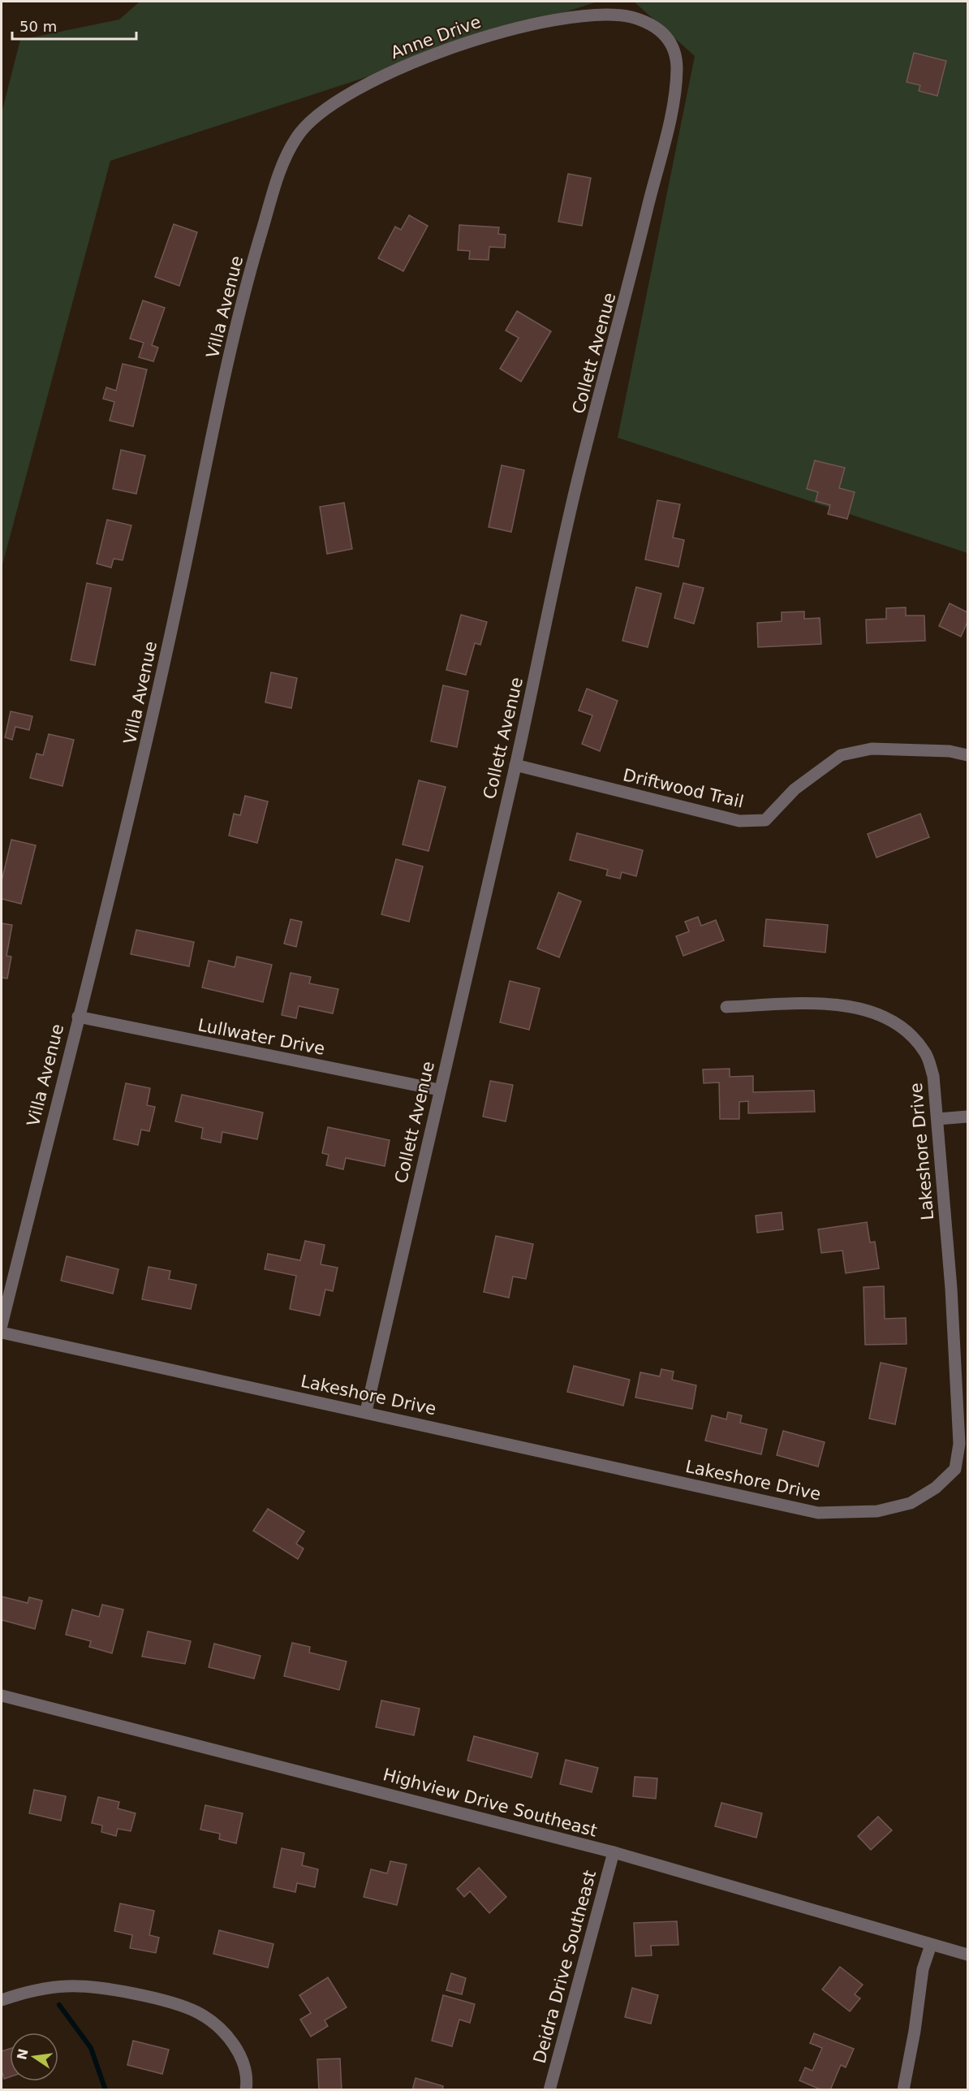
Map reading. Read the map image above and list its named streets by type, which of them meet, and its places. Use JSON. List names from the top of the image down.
{
  "streets": {
    "street": [
      "Anne Drive",
      "Villa Avenue",
      "Collett Avenue",
      "Driftwood Trail",
      "Lullwater Drive",
      "Lakeshore Drive",
      "Highview Drive Southeast",
      "Deidra Drive Southeast"
    ]
  },
  "crossings": [
    ["Anne Drive", "Villa Avenue"],
    ["Anne Drive", "Collett Avenue"],
    ["Villa Avenue", "Lullwater Drive"],
    ["Collett Avenue", "Driftwood Trail"],
    ["Collett Avenue", "Lullwater Drive"],
    ["Collett Avenue", "Lakeshore Drive"],
    ["Highview Drive Southeast", "Deidra Drive Southeast"]
  ],
  "scale_bar": "50 m",
  "north": "left"
}
